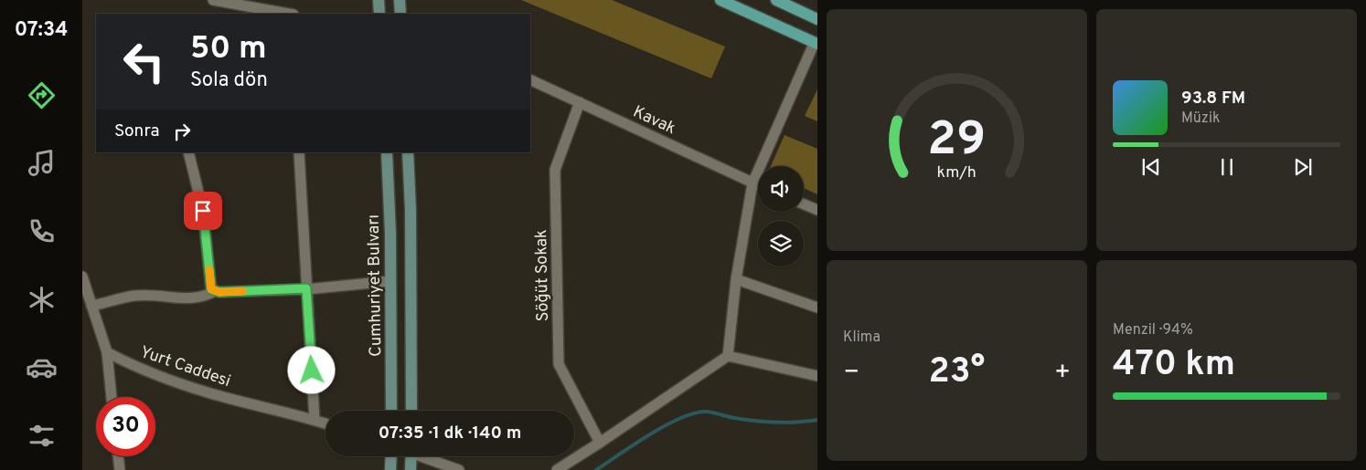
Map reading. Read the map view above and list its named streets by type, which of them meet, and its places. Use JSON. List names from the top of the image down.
{
  "streets": {
    "main road": ["Cumhuriyet Bulvarı"],
    "street": ["Kavak", "Söğüt Sokak", "Yurt Caddesi"]
  },
  "crossings": [
    ["Kavak", "Söğüt Sokak"]
  ],
  "page": {
    "tabs": "07:34",
    "turn": ["50 m", "Sola dön"],
    "song": ["93.8 FM", "Müzik"],
    "then": "Sonra",
    "tile": [
      "Klima",
      ["Menzil · 94%", "470 km"]
    ],
    "heat": ["−", "23°", "+"],
    "limit": "30",
    "trip": "07:35 · 1 dk · 140 m",
    "gauge": ["29", "km/h"]
  }
}
